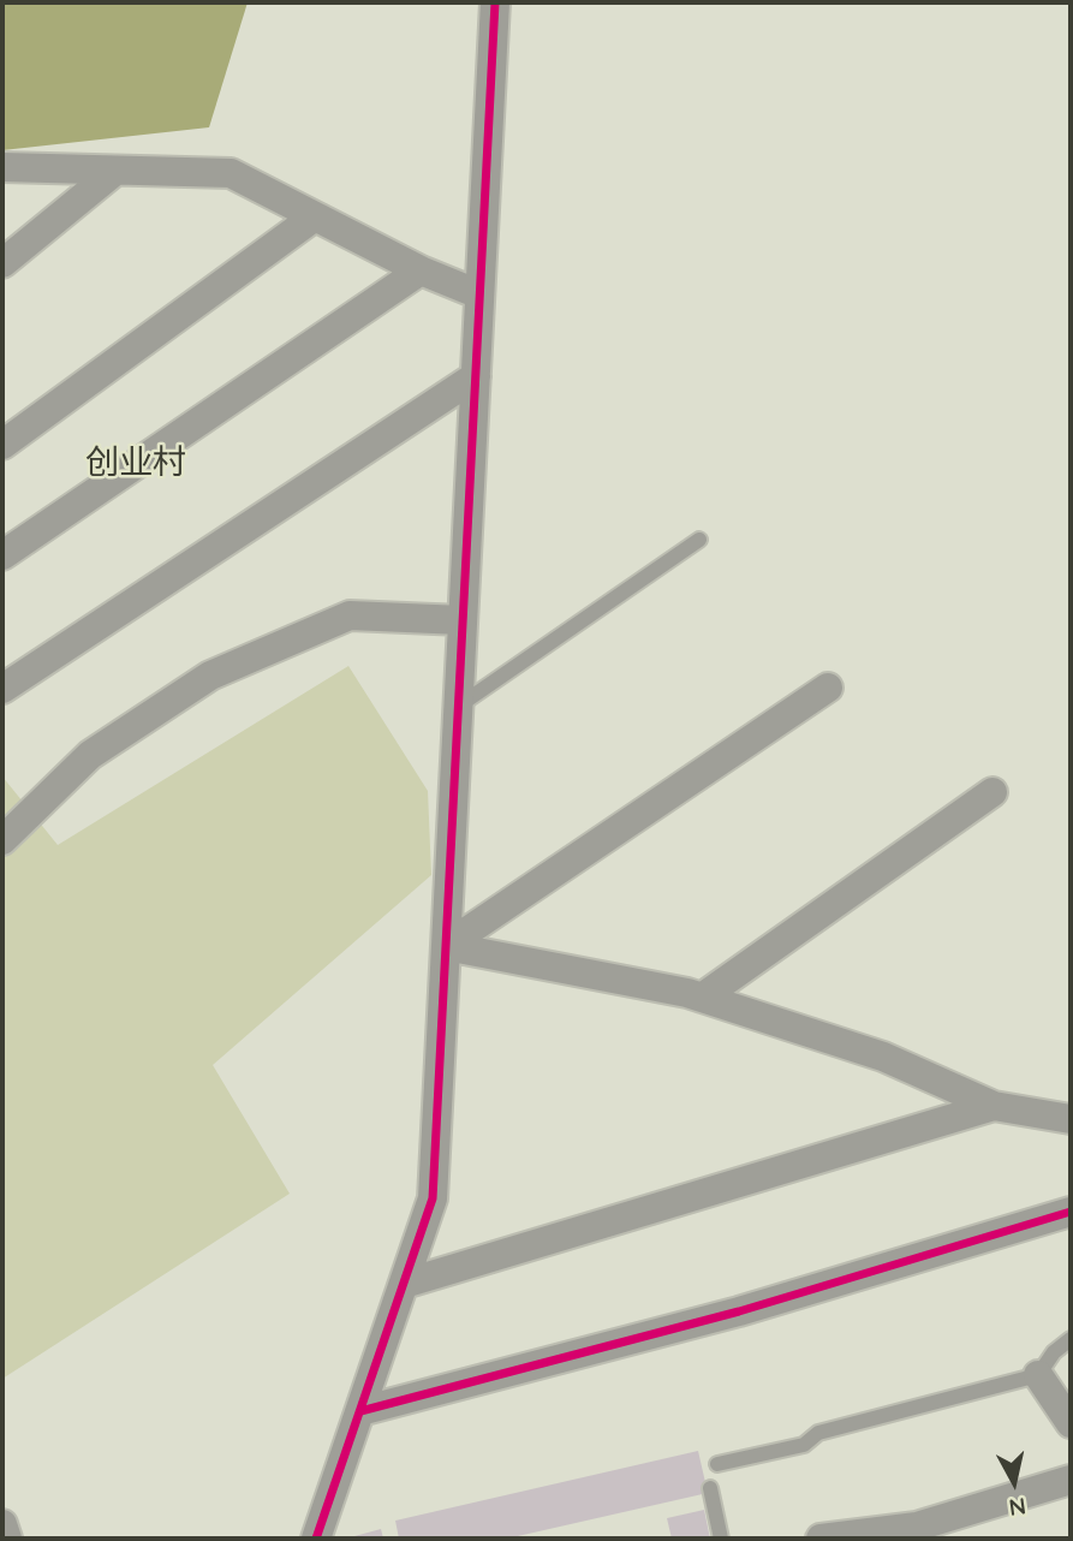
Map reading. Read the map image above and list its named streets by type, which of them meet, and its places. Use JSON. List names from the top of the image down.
{
  "districts": ["创业村"],
  "north": "bottom"
}
